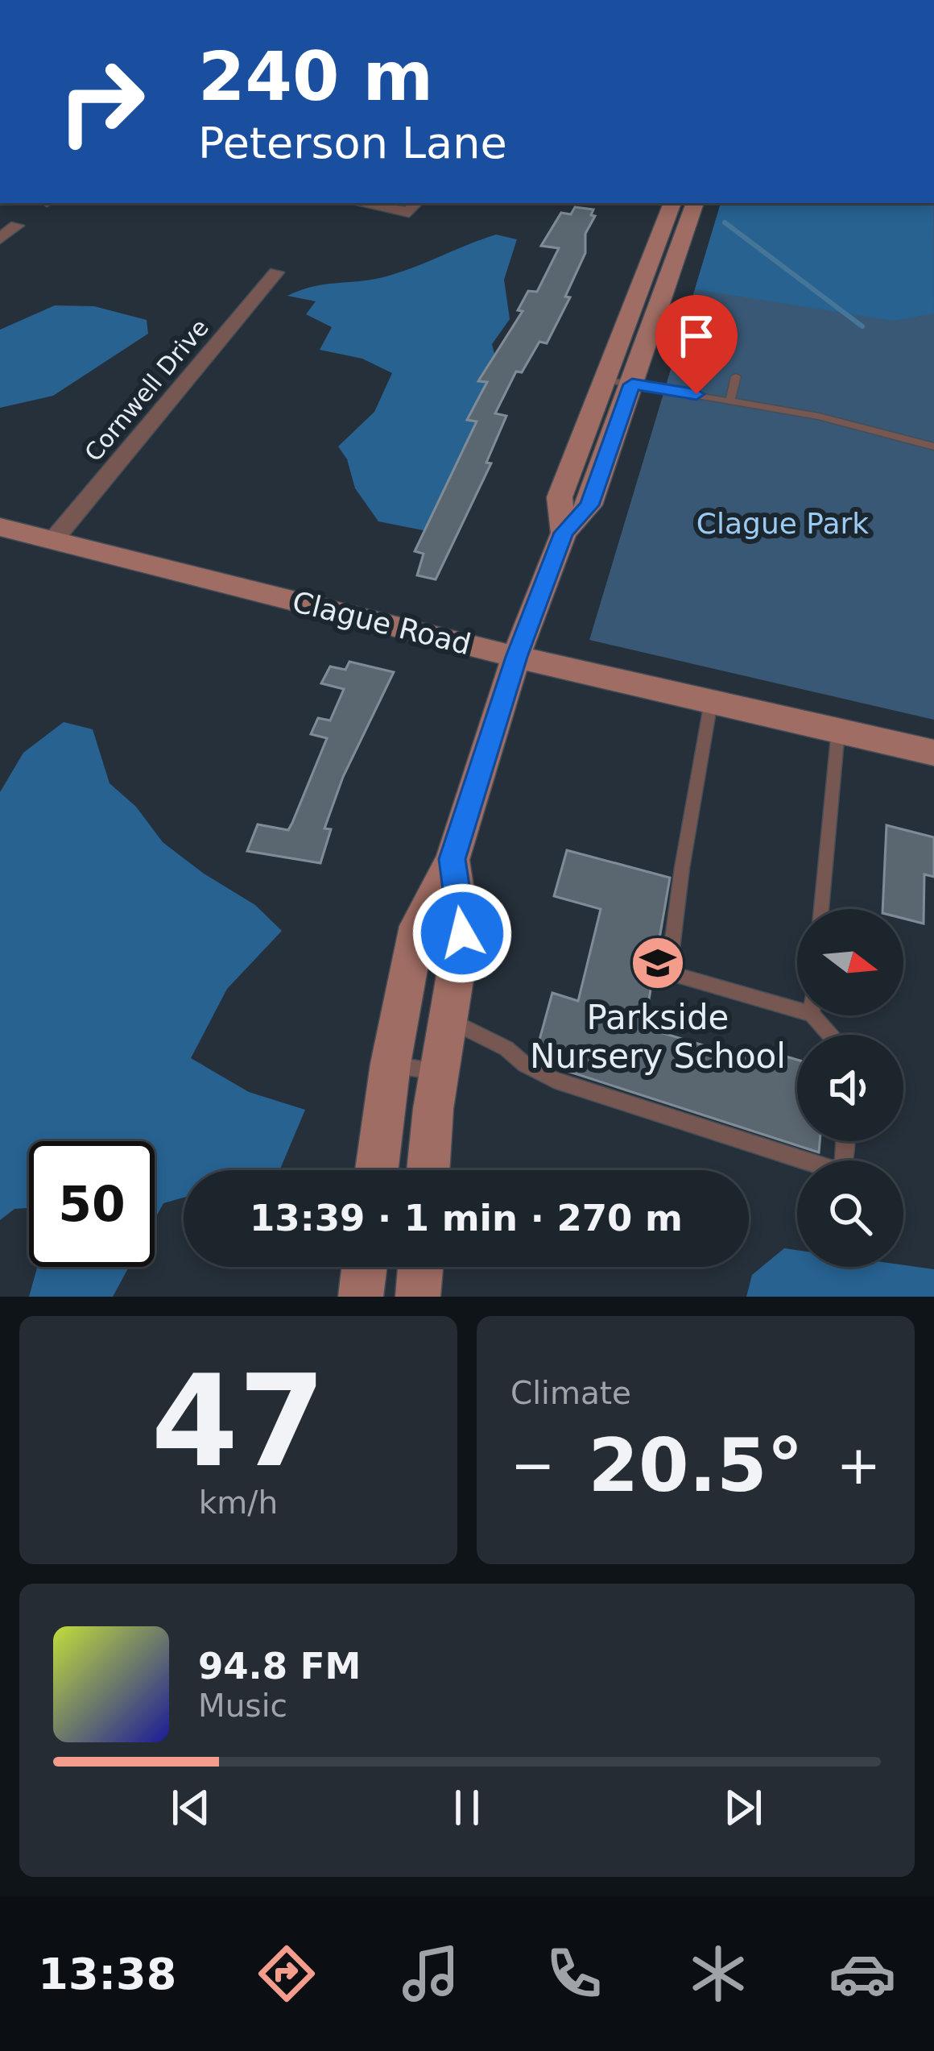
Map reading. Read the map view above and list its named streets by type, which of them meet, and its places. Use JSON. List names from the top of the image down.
{
  "streets": {
    "main road": ["Clague Road"],
    "street": ["Cornwell Drive"]
  },
  "crossings": [
    ["Cornwell Drive", "Clague Road"]
  ],
  "parks": ["Clague Park"],
  "places": {
    "school or university": ["Parkside Nursery School"]
  },
  "north": "right",
  "page": {
    "turn": ["240 m", "Peterson Lane"],
    "limit": "50",
    "trip": "13:39 · 1 min · 270 m",
    "tile": [
      ["47", "km/h"],
      "Climate"
    ],
    "heat": ["−", "20.5°", "+"],
    "song": ["94.8 FM", "Music"],
    "tabs": "13:38"
  }
}
